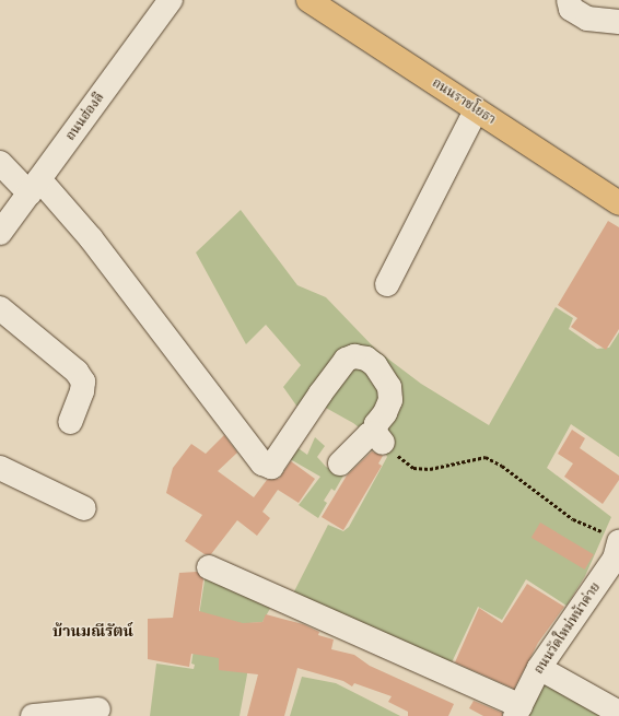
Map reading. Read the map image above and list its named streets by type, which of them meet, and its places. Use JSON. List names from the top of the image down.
{
  "streets": {
    "main road": ["ถนนราชโยธา"],
    "street": ["ถนนฮ่องลี", "ถนนวัดใหม่หน้าค่าย"]
  },
  "districts": ["บ้านมณีรัตน์"]
}
